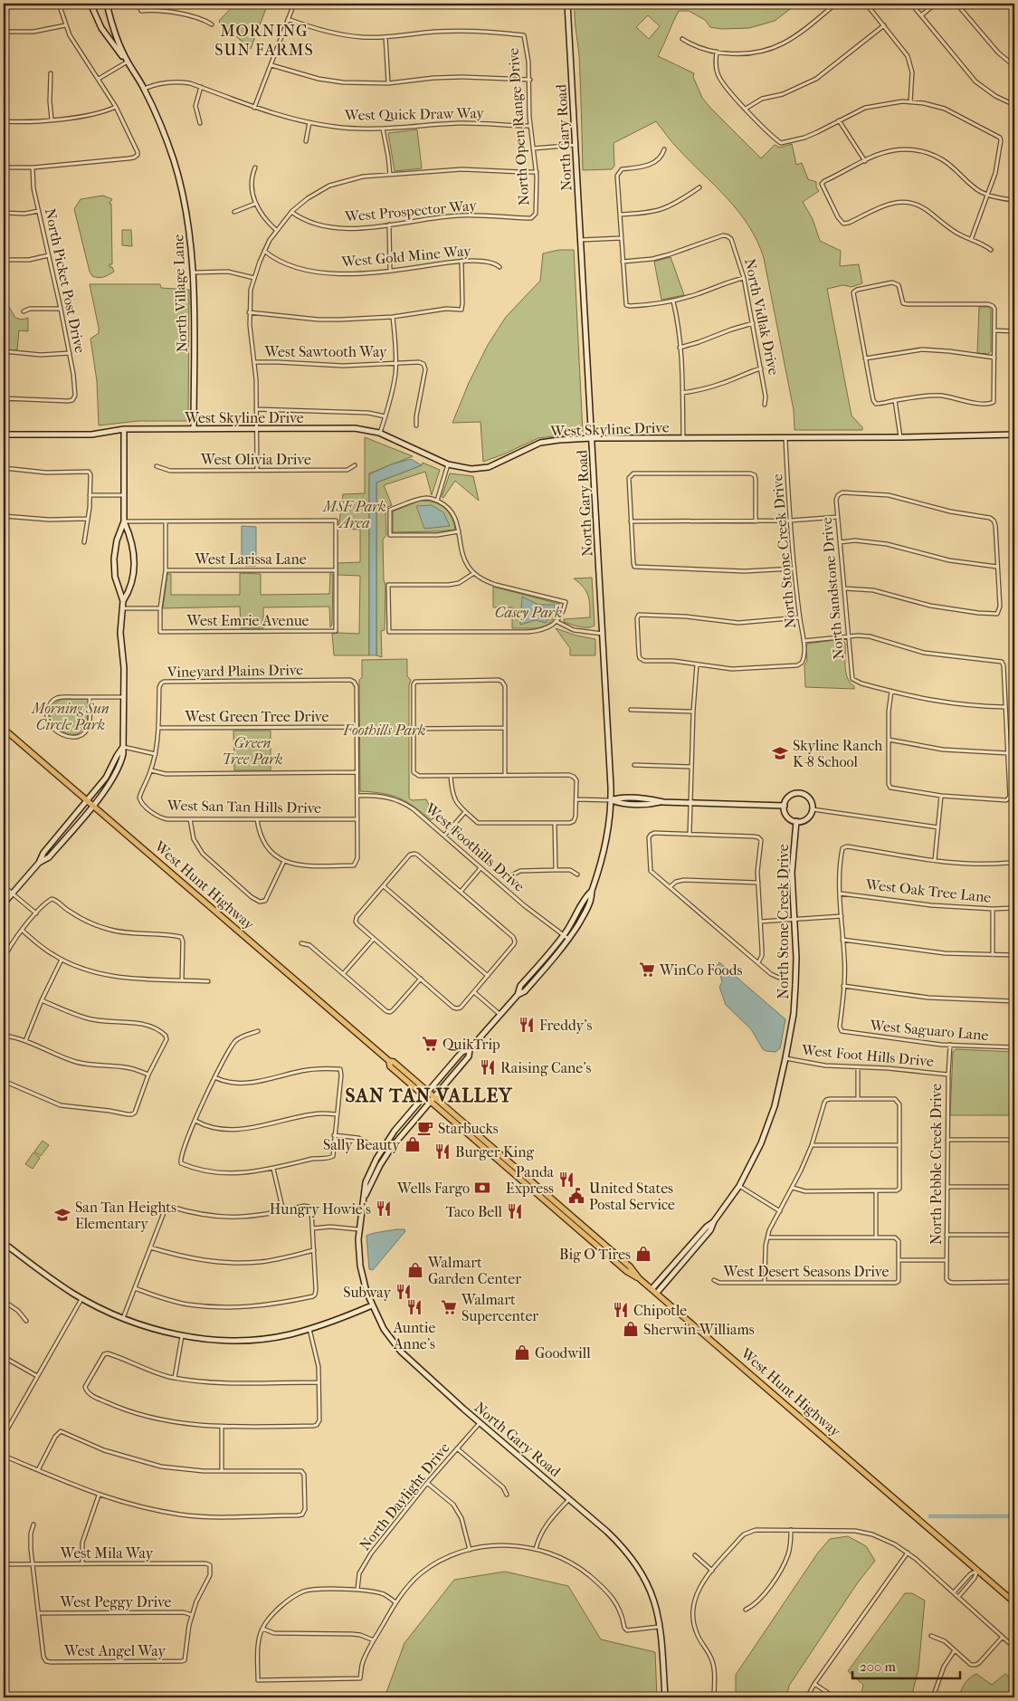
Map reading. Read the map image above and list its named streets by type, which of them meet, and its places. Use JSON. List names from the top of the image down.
{
  "streets": {
    "main road": ["West Hunt Highway"],
    "street": [
      "West Quick Draw Way",
      "North Open Range Drive",
      "North Gary Road",
      "West Prospector Way",
      "West Gold Mine Way",
      "North Picket Post Drive",
      "North Village Lane",
      "North Vidlak Drive",
      "West Sawtooth Way",
      "West Skyline Drive",
      "West Olivia Drive",
      "North Stone Creek Drive",
      "West Larissa Lane",
      "North Sandstone Drive",
      "West Emrie Avenue",
      "Vineyard Plains Drive",
      "West Green Tree Drive",
      "West San Tan Hills Drive",
      "West Foothills Drive",
      "West Oak Tree Lane",
      "West Saguaro Lane",
      "West Foot Hills Drive",
      "North Pebble Creek Drive",
      "West Desert Seasons Drive",
      "North Daylight Drive",
      "West Mila Way",
      "West Peggy Drive",
      "West Angel Way"
    ]
  },
  "crossings": [
    ["West Quick Draw Way", "North Open Range Drive"],
    ["West Quick Draw Way", "North Village Lane"],
    ["North Open Range Drive", "West Prospector Way"],
    ["North Gary Road", "West Skyline Drive"],
    ["North Gary Road", "West Foothills Drive"],
    ["North Gary Road", "West Hunt Highway"],
    ["North Gary Road", "North Daylight Drive"],
    ["North Village Lane", "West Skyline Drive"],
    ["West Skyline Drive", "North Stone Creek Drive"],
    ["North Stone Creek Drive", "West Hunt Highway"],
    ["North Stone Creek Drive", "West Foot Hills Drive"],
    ["West Larissa Lane", "West Emrie Avenue"],
    ["Vineyard Plains Drive", "West Green Tree Drive"],
    ["West Saguaro Lane", "North Pebble Creek Drive"],
    ["West Foot Hills Drive", "North Pebble Creek Drive"],
    ["North Pebble Creek Drive", "West Desert Seasons Drive"],
    ["West Mila Way", "West Peggy Drive"],
    ["West Mila Way", "West Angel Way"],
    ["West Peggy Drive", "West Angel Way"]
  ],
  "districts": ["MORNING SUN FARMS", "SAN TAN VALLEY"],
  "parks": [
    "MSF Park Area",
    "Casey Park",
    "Morning Sun Circle Park",
    "Foothills Park",
    "Green Tree Park"
  ],
  "places": {
    "school or university": ["Skyline Ranch K-8 School", "San Tan Heights Elementary"],
    "supermarket": ["WinCo Foods", "QuikTrip", "Walmart Supercenter"],
    "restaurant": [
      "Freddy's",
      "Raising Cane's",
      "Burger King",
      "Panda Express",
      "Hungry Howie's",
      "Taco Bell",
      "Subway",
      "Auntie Anne's",
      "Chipotle"
    ],
    "cafe": ["Starbucks"],
    "shop": [
      "Sally Beauty",
      "Big O Tires",
      "Walmart Garden Center",
      "Sherwin-Williams",
      "Goodwill"
    ],
    "bank": ["Wells Fargo"],
    "public building": ["United States Postal Service"]
  },
  "scale_bar": "200 m"
}
